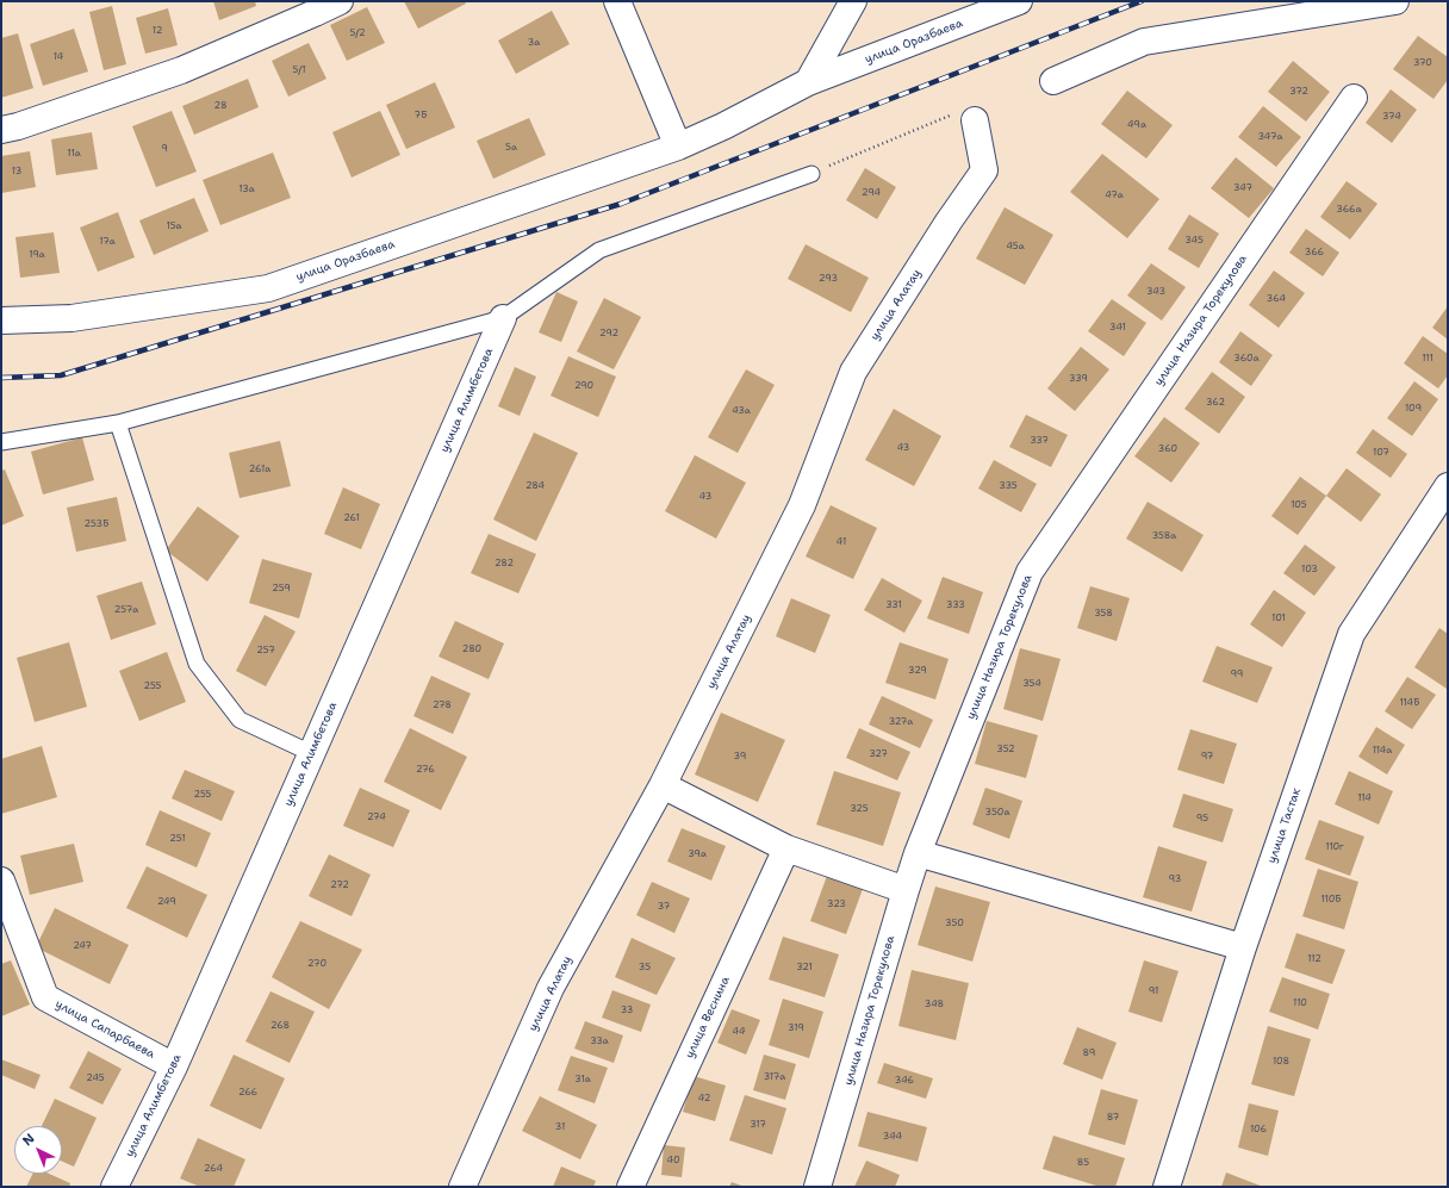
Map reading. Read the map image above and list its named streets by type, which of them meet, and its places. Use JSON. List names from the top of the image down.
{
  "streets": {
    "street": [
      "улица Оразбаева",
      "улица Алатау",
      "улица Назира Торекулова",
      "улица Алимбетова",
      "улица Тастак",
      "улица Веснина",
      "улица Сапарбаева"
    ]
  },
  "crossings": [
    ["улица Алимбетова", "улица Сапарбаева"]
  ],
  "house_numbers": [
    "12",
    "5/2",
    "3а",
    "14",
    "370",
    "5/1",
    "372",
    "28",
    "7Б",
    "374",
    "49а",
    "347а",
    "5а",
    "9",
    "11а",
    "13",
    "347",
    "13а",
    "294",
    "47а",
    "366а",
    "15а",
    "345",
    "17а",
    "45а",
    "366",
    "19а",
    "293",
    "343",
    "364",
    "341",
    "292",
    "360а",
    "111",
    "339",
    "290",
    "362",
    "109",
    "43а",
    "337",
    "43",
    "360",
    "107",
    "261а",
    "284",
    "335",
    "43",
    "105",
    "261",
    "253Б",
    "358а",
    "41",
    "282",
    "103",
    "259",
    "331",
    "333",
    "257а",
    "358",
    "101",
    "280",
    "257",
    "329",
    "99",
    "354",
    "255",
    "114Б",
    "278",
    "327а",
    "352",
    "114а",
    "327",
    "39",
    "97",
    "276",
    "255",
    "114",
    "325",
    "350а",
    "274",
    "95",
    "251",
    "110г",
    "39а",
    "93",
    "272",
    "110Б",
    "249",
    "323",
    "37",
    "350",
    "247",
    "112",
    "270",
    "35",
    "321",
    "91",
    "110",
    "348",
    "33",
    "268",
    "319",
    "44",
    "33а",
    "89",
    "108",
    "317а",
    "245",
    "31а",
    "346",
    "266",
    "42",
    "87",
    "317",
    "31",
    "106",
    "344",
    "40",
    "85",
    "264"
  ],
  "north": "top left"
}
